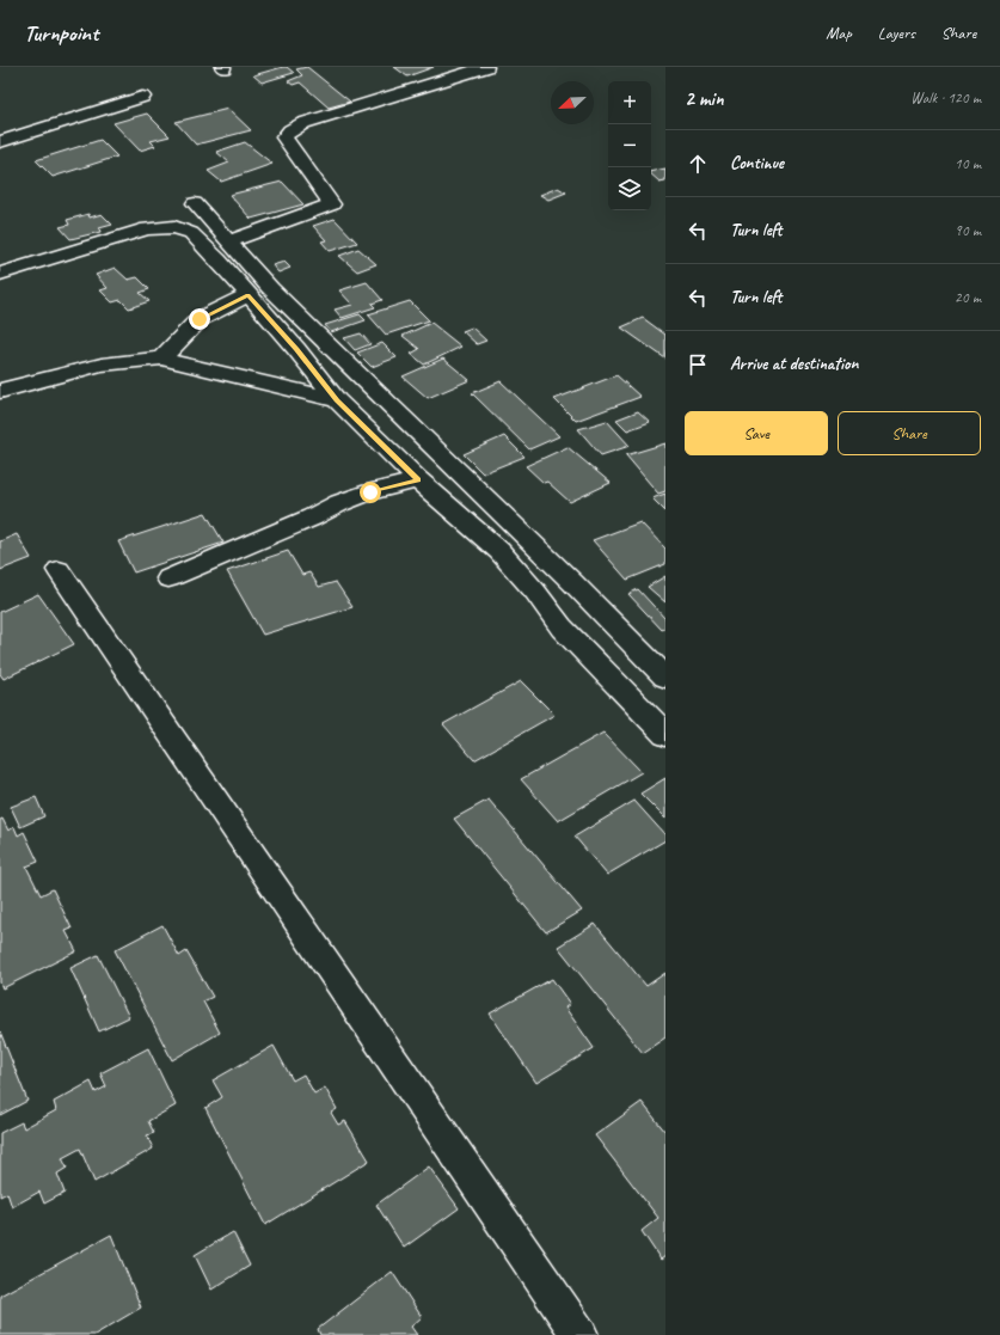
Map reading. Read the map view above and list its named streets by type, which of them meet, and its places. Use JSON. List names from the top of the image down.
{
  "north": "bottom left",
  "page": {
    "header": "Turnpoint",
    "nav": ["Map", "Layers", "Share"],
    "heading": ["2 min", "Walk · 120 m"],
    "map_buttons": ["+", "−"],
    "list": [
      ["Continue", "10 m"],
      ["Turn left", "90 m"],
      ["Turn left", "20 m"],
      "Arrive at destination"
    ],
    "buttons": ["Save", "Share"]
  }
}
